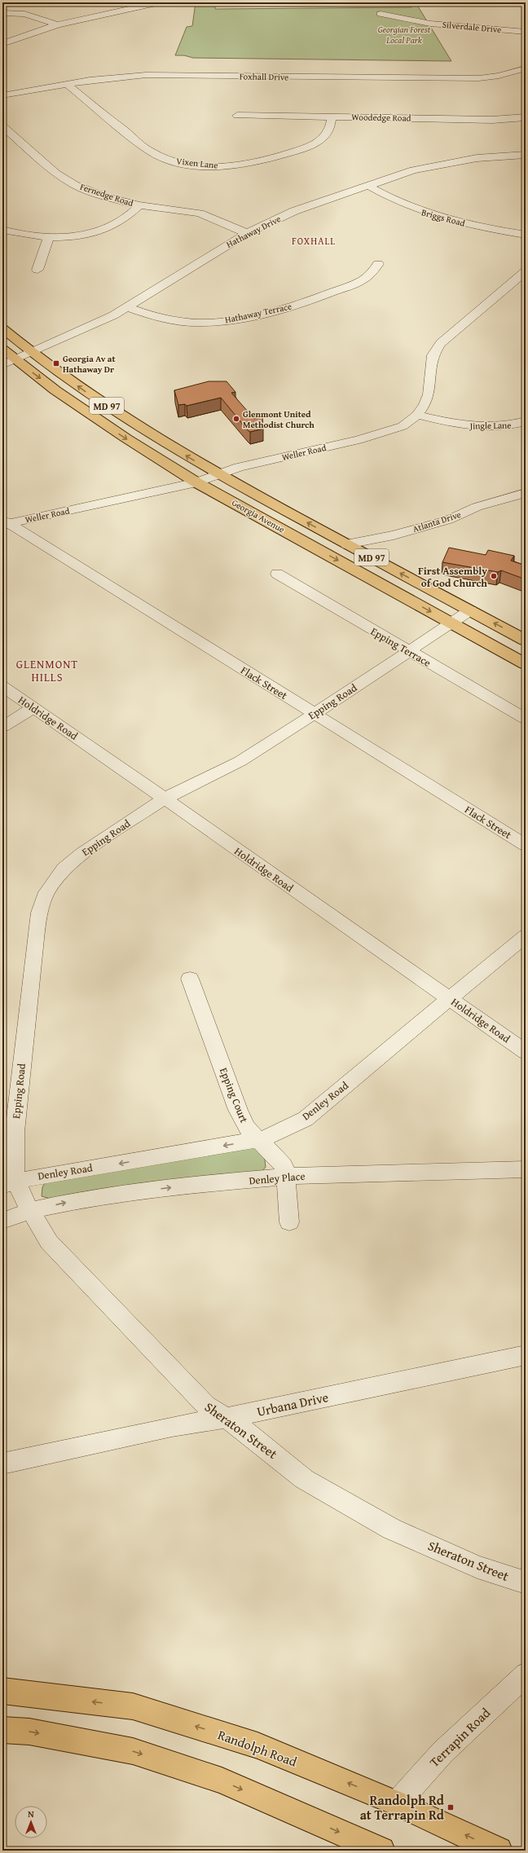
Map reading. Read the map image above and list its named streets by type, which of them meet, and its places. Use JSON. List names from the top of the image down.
{
  "streets": {
    "main road": ["MD 97", "Georgia Avenue", "Randolph Road"],
    "street": [
      "Silverdale Drive",
      "Foxhall Drive",
      "Woodedge Road",
      "Vixen Lane",
      "Fernedge Road",
      "Briggs Road",
      "Hathaway Drive",
      "Hathaway Terrace",
      "Jingle Lane",
      "Weller Road",
      "Atlanta Drive",
      "Epping Terrace",
      "Flack Street",
      "Epping Road",
      "Holdridge Road",
      "Epping Court",
      "Denley Road",
      "Denley Place",
      "Urbana Drive",
      "Sheraton Street",
      "Terrapin Road"
    ]
  },
  "crossings": [
    ["Foxhall Drive", "Vixen Lane"],
    ["Woodedge Road", "Vixen Lane"],
    ["Fernedge Road", "Hathaway Drive"],
    ["Briggs Road", "Hathaway Drive"],
    ["Hathaway Drive", "Hathaway Terrace"],
    ["Hathaway Drive", "Georgia Avenue"],
    ["Jingle Lane", "Weller Road"],
    ["Weller Road", "Georgia Avenue"],
    ["Weller Road", "Flack Street"],
    ["Georgia Avenue", "Atlanta Drive"],
    ["Georgia Avenue", "Epping Road"],
    ["Epping Terrace", "Epping Road"],
    ["Flack Street", "Epping Road"],
    ["Epping Road", "Holdridge Road"],
    ["Epping Road", "Denley Road"],
    ["Epping Road", "Denley Place"],
    ["Epping Road", "Sheraton Street"],
    ["Holdridge Road", "Denley Road"],
    ["Epping Court", "Denley Road"],
    ["Epping Court", "Denley Place"],
    ["Denley Place", "Sheraton Street"],
    ["Urbana Drive", "Sheraton Street"],
    ["Terrapin Road", "Randolph Road"]
  ],
  "one_way": ["Denley Road", "Denley Place"],
  "districts": ["FOXHALL", "GLENMONT HILLS"],
  "parks": ["Georgian Forest Local Park"],
  "places": {
    "transit": ["Georgia Av at Hathaway Dr", "Randolph Rd at Terrapin Rd"],
    "other": ["Glenmont United Methodist Church", "First Assembly of God Church"]
  },
  "north": "top"
}
